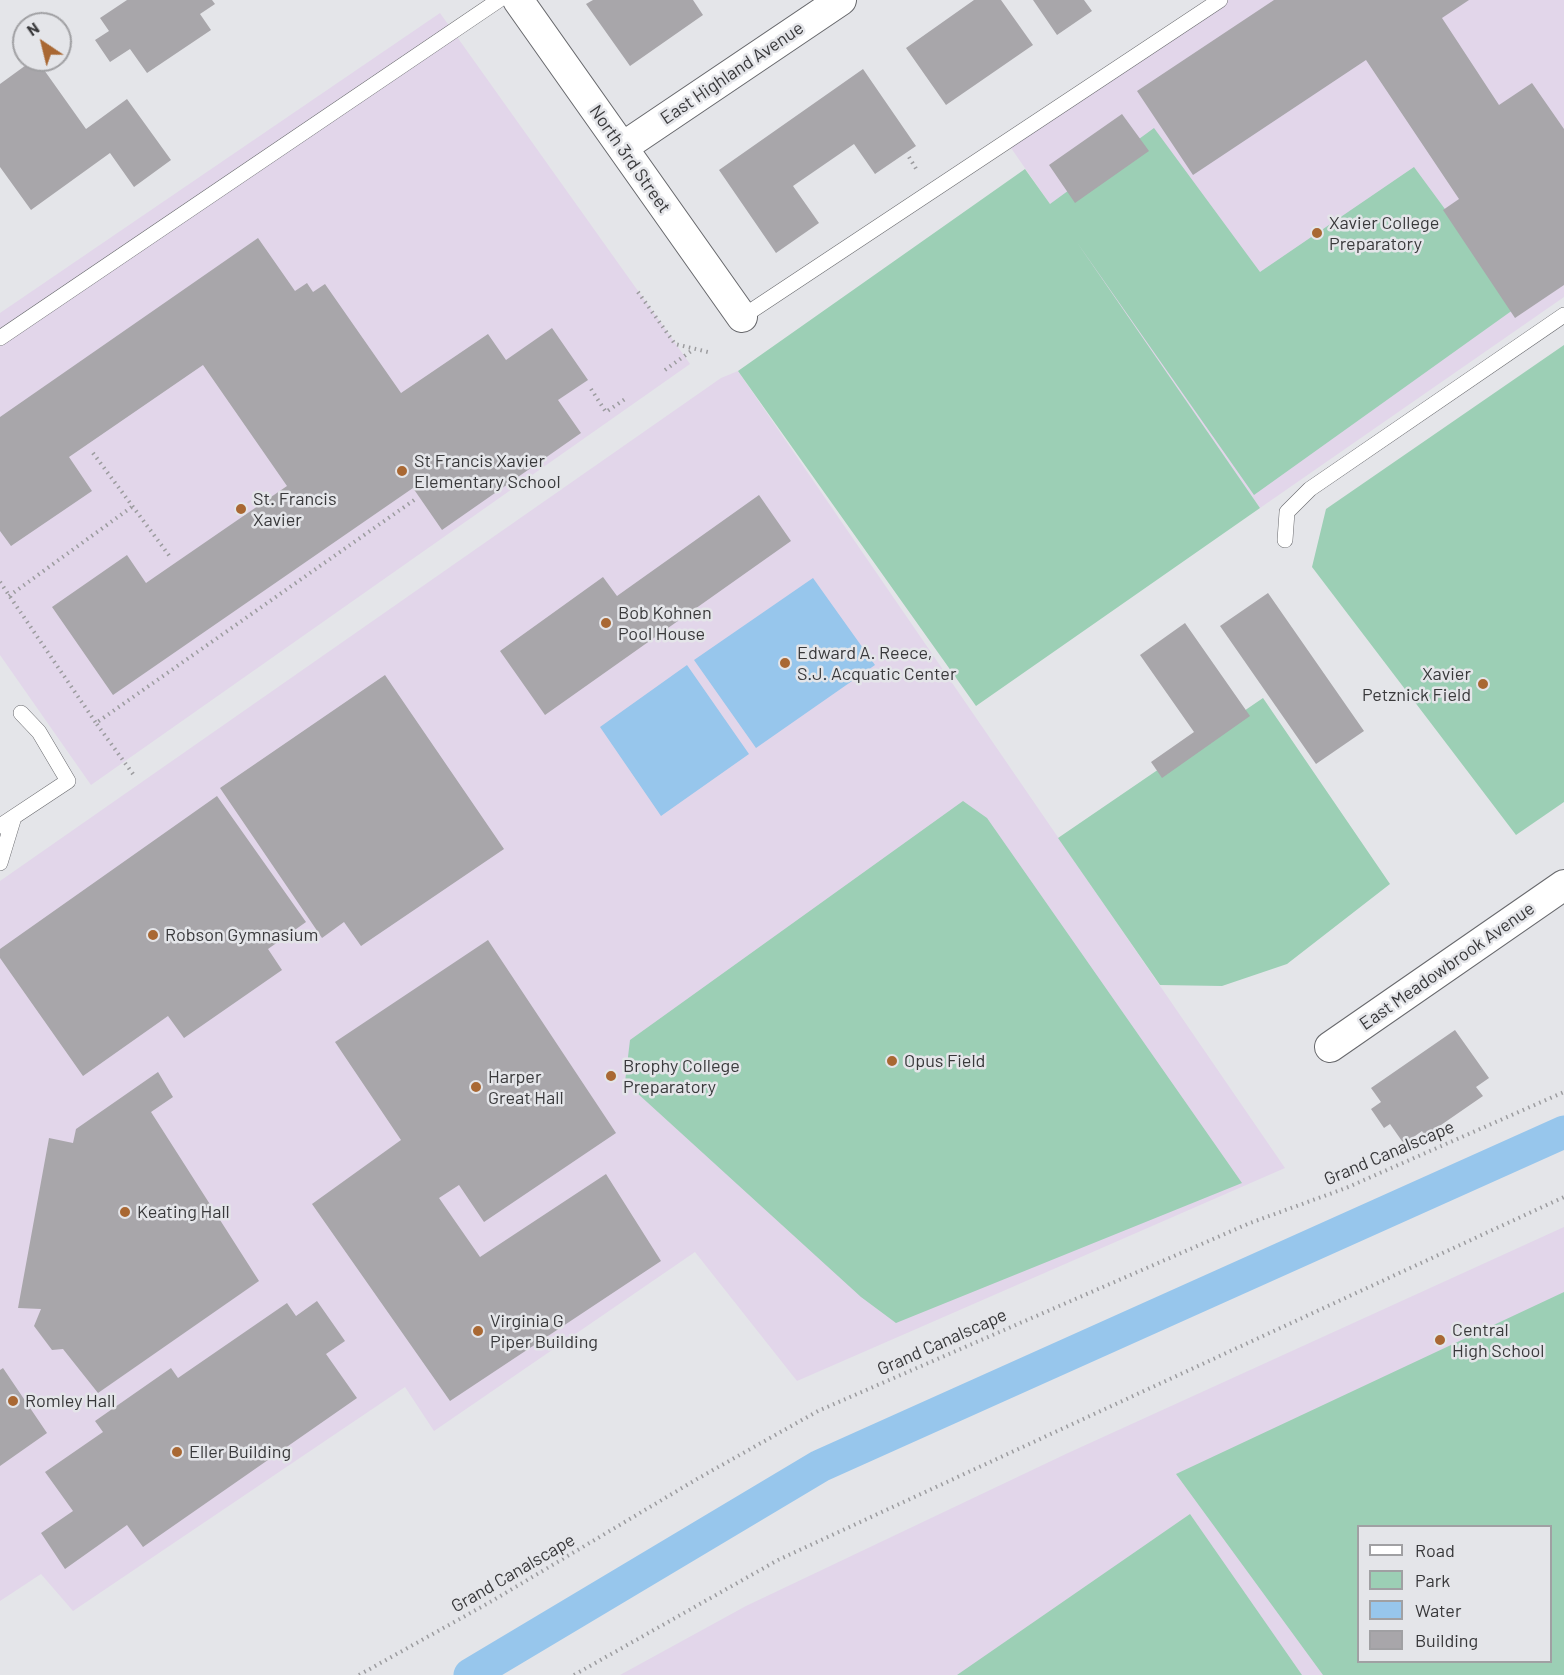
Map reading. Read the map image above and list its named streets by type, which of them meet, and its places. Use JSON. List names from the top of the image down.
{
  "streets": {
    "street": ["East Highland Avenue", "North 3rd Street", "East Meadowbrook Avenue"],
    "path": ["Grand Canalscape"]
  },
  "crossings": [
    ["East Highland Avenue", "North 3rd Street"]
  ],
  "places": [
    "Xavier College Preparatory",
    "St Francis Xavier Elementary School",
    "St. Francis Xavier",
    "Bob Kohnen Pool House",
    "Edward A. Reece, S.J. Acquatic Center",
    "Xavier Petznick Field",
    "Robson Gymnasium",
    "Opus Field",
    "Brophy College Preparatory",
    "Harper Great Hall",
    "Keating Hall",
    "Virginia G Piper Building",
    "Central High School",
    "Romley Hall",
    "Eller Building"
  ],
  "legend": [
    "Road",
    "Park",
    "Water",
    "Building"
  ],
  "north": "top left"
}
